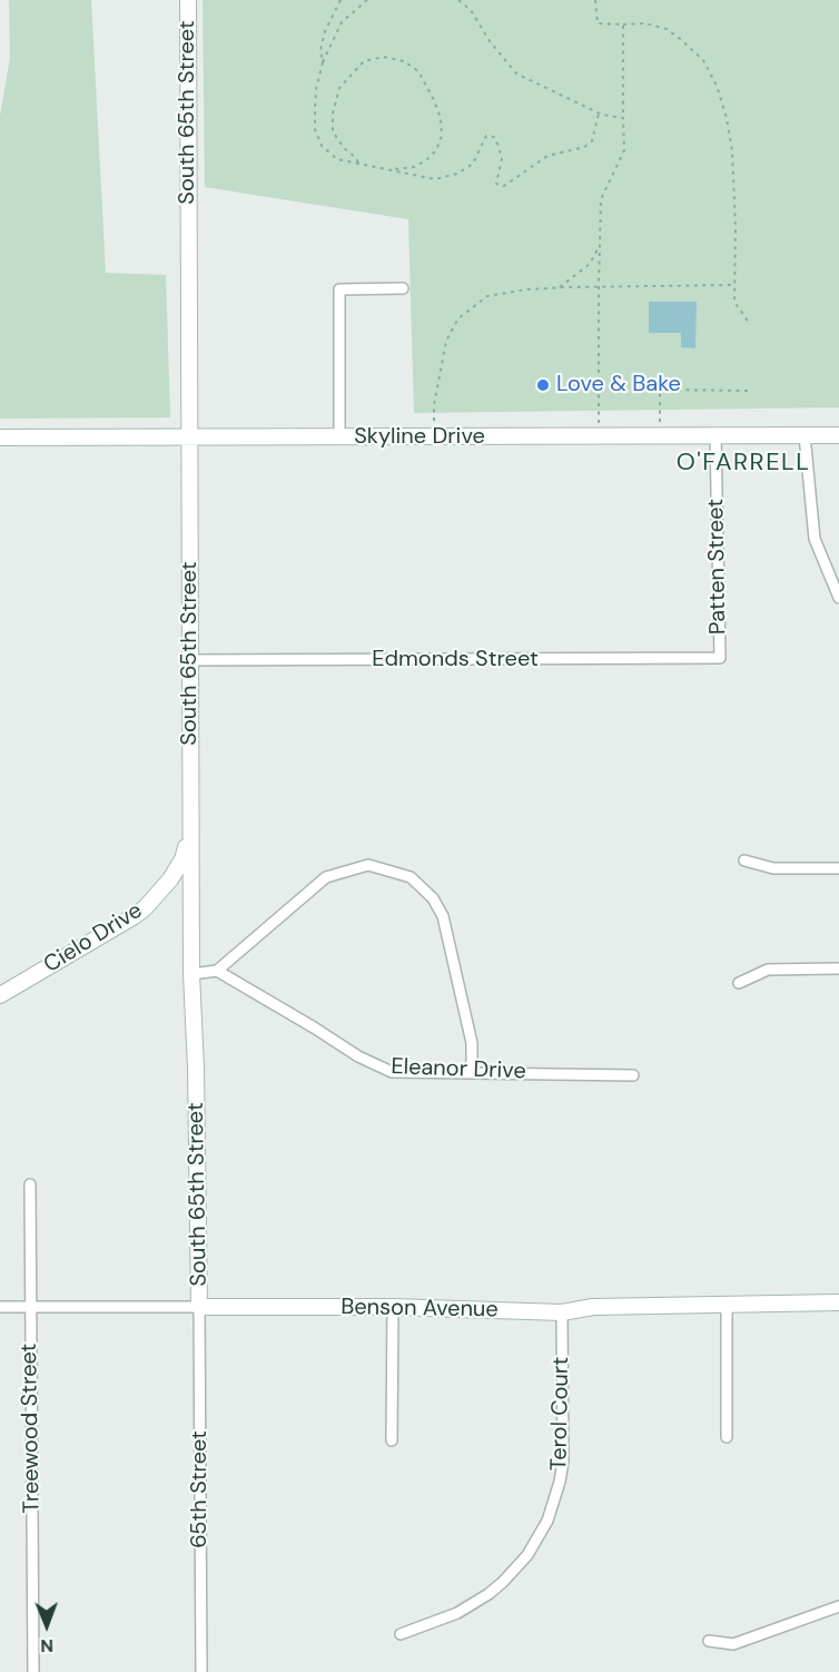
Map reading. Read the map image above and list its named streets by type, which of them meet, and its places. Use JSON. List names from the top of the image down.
{
  "streets": {
    "street": [
      "South 65th Street",
      "Skyline Drive",
      "Patten Street",
      "Edmonds Street",
      "Cielo Drive",
      "Eleanor Drive",
      "Benson Avenue",
      "Terol Court",
      "Treewood Street",
      "65th Street"
    ]
  },
  "crossings": [
    ["South 65th Street", "Skyline Drive"],
    ["South 65th Street", "Edmonds Street"],
    ["South 65th Street", "Cielo Drive"],
    ["South 65th Street", "Benson Avenue"],
    ["South 65th Street", "65th Street"],
    ["Skyline Drive", "Patten Street"],
    ["Patten Street", "Edmonds Street"],
    ["Benson Avenue", "Terol Court"],
    ["Benson Avenue", "Treewood Street"],
    ["Benson Avenue", "65th Street"]
  ],
  "districts": ["O'FARRELL"],
  "places": ["Love & Bake"],
  "north": "bottom"
}
